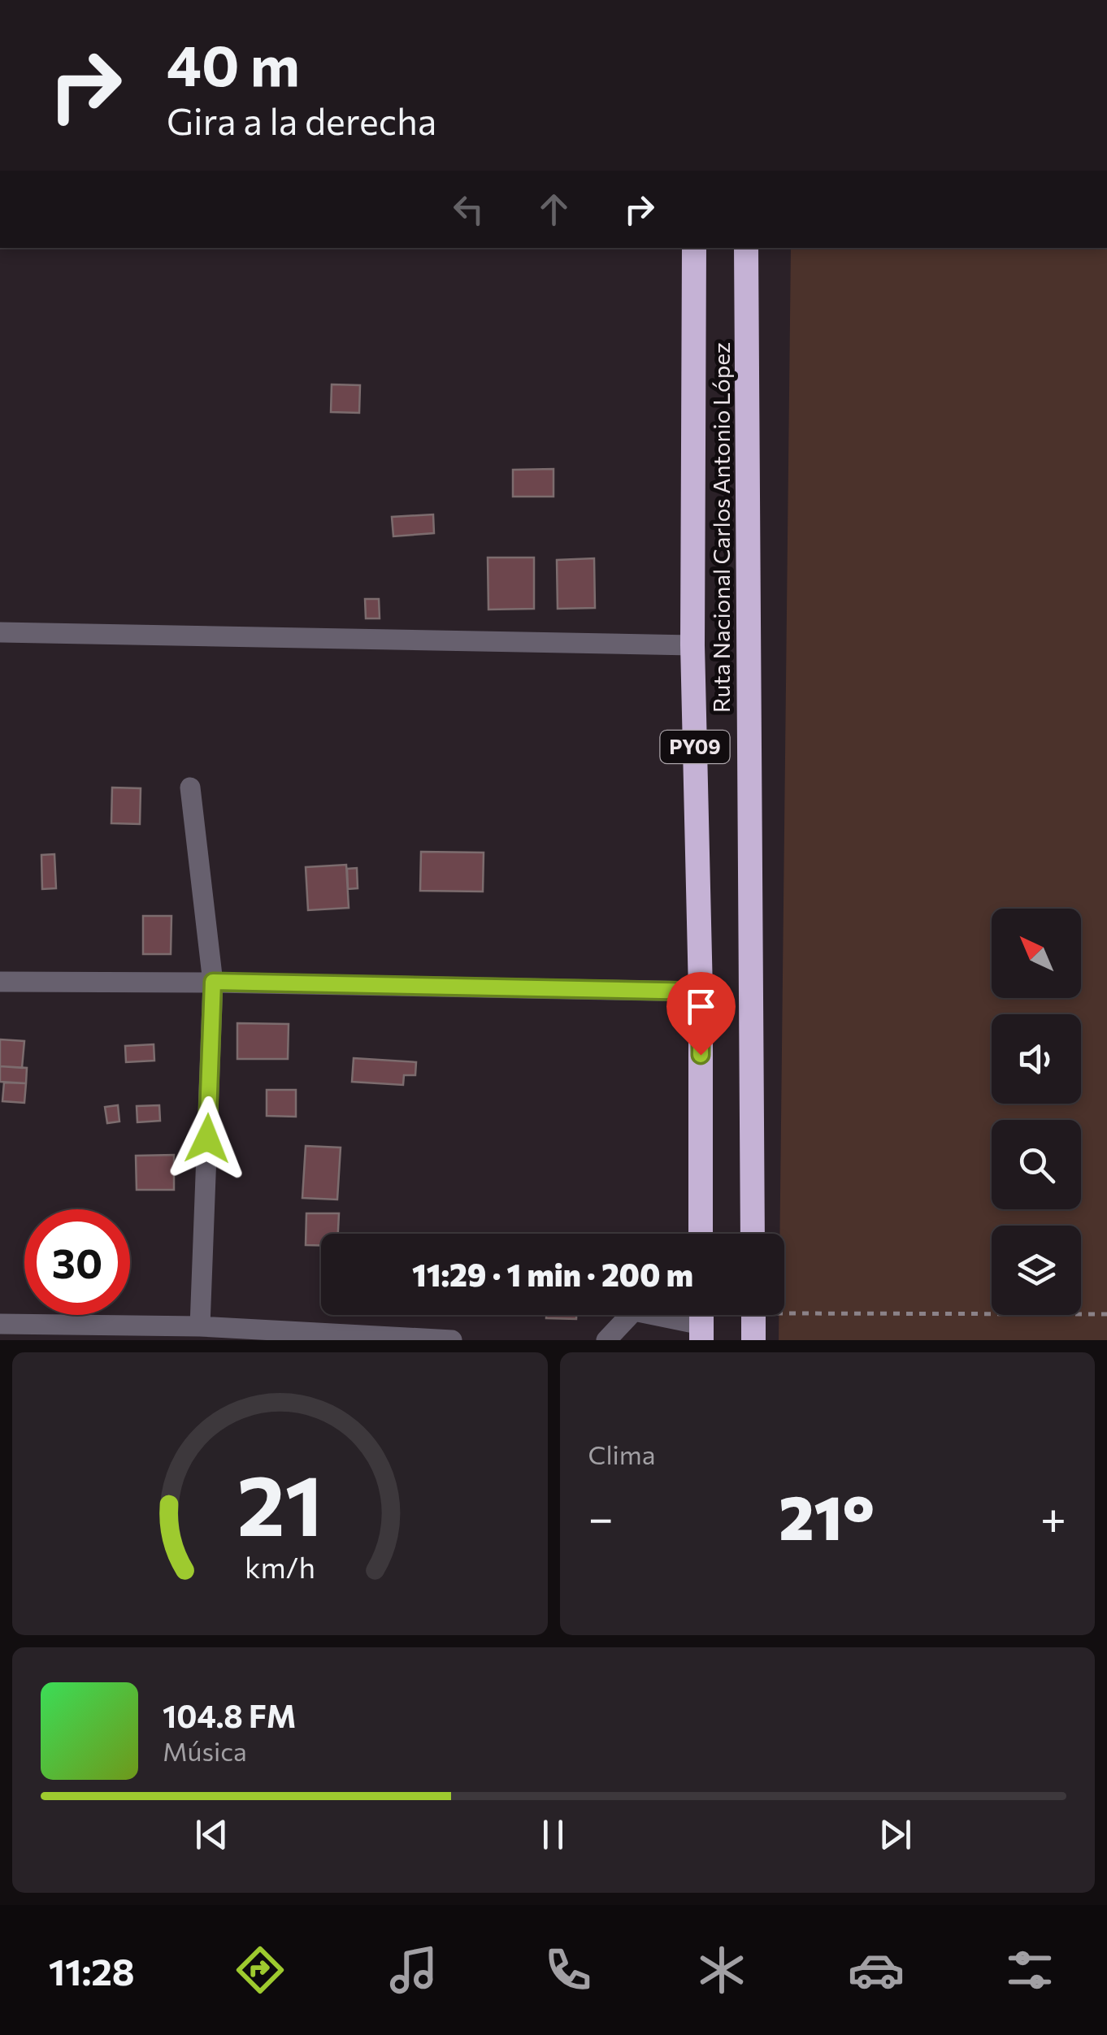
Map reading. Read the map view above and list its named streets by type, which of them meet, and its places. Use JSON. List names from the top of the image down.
{
  "streets": {
    "highway": ["Ruta Nacional Carlos Antonio López", "PY09"]
  },
  "north": "top left",
  "page": {
    "turn": ["40 m", "Gira a la derecha"],
    "limit": "30",
    "trip": "11:29 · 1 min · 200 m",
    "tile": "Clima",
    "heat": ["−", "21°", "+"],
    "song": ["104.8 FM", "Música"],
    "tabs": "11:28",
    "gauge": ["21", "km/h"]
  }
}
